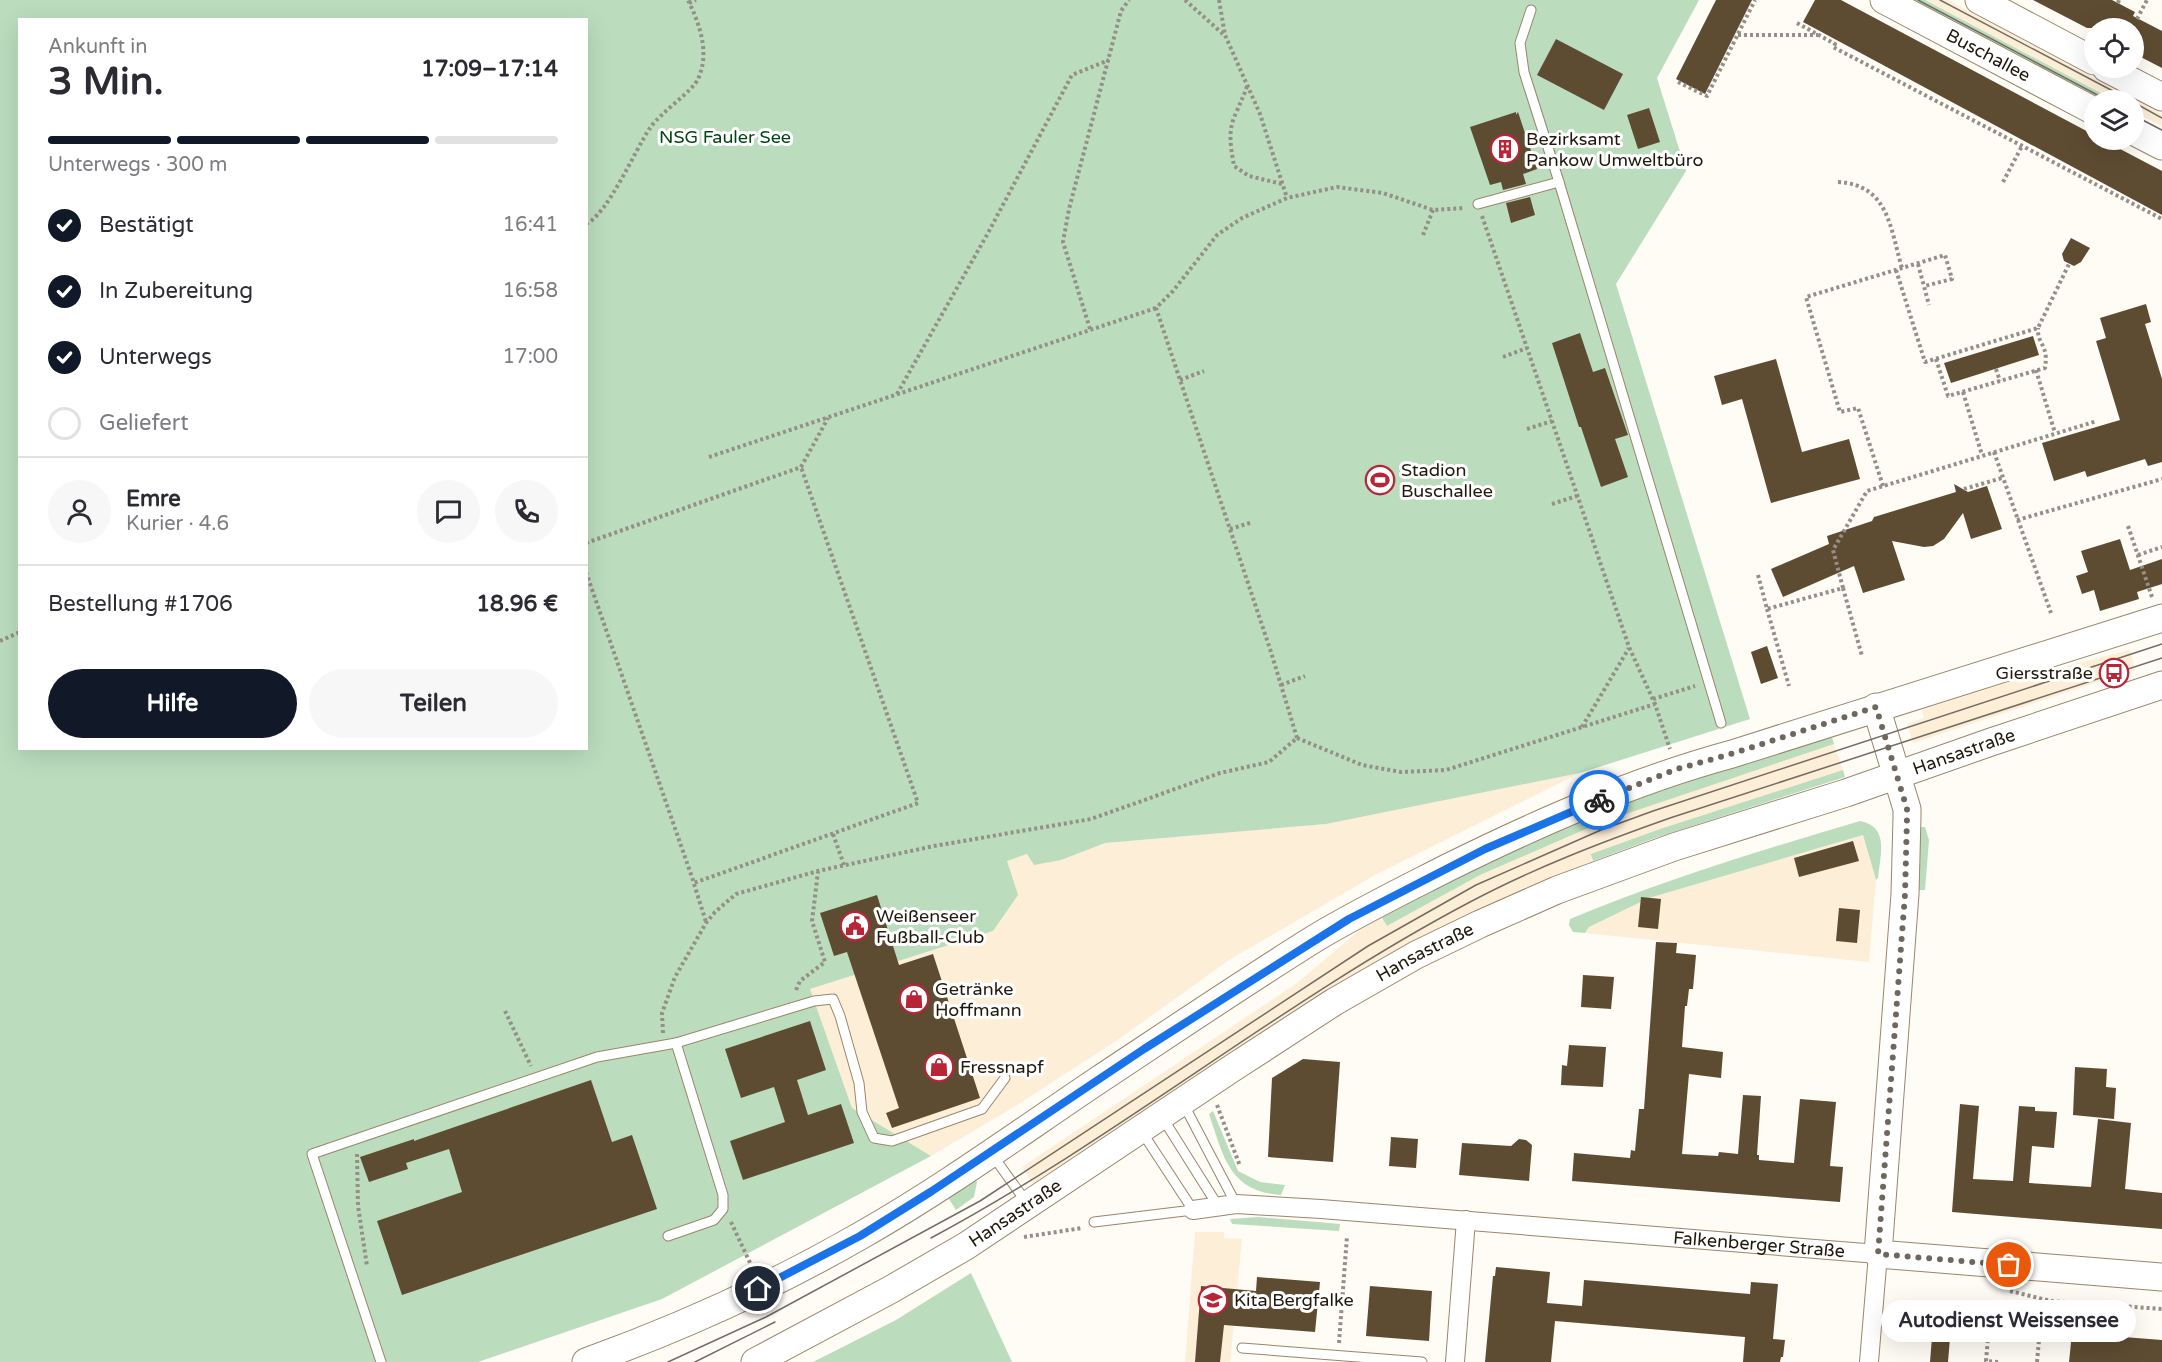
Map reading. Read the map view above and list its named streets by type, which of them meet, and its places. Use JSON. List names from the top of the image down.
{
  "streets": {
    "main road": ["Buschallee", "Hansastraße", "Falkenberger Straße"]
  },
  "parks": ["NSG Fauler See"],
  "places": {
    "building": ["Bezirksamt Pankow Umweltbüro"],
    "sports": ["Stadion Buschallee"],
    "bus stop": ["Giersstraße"],
    "public building": ["Weißenseer Fußball-Club"],
    "shop": ["Getränke Hoffmann", "Fressnapf"],
    "other": ["Autodienst Weissensee"],
    "school or university": ["Kita Bergfalke"]
  },
  "page": {
    "heading": ["3 Min.", "Ankunft in", "17:09–17:14"],
    "panel": [
      "Emre",
      "Kurier · 4.6",
      "Bestellung #1706",
      "18.96 €"
    ],
    "bar": "Unterwegs · 300 m",
    "list": [
      ["Bestätigt", "16:41"],
      ["In Zubereitung", "16:58"],
      ["Unterwegs", "17:00"],
      "Geliefert"
    ],
    "buttons": ["Hilfe", "Teilen"],
    "bubble": "Autodienst Weissensee"
  }
}
